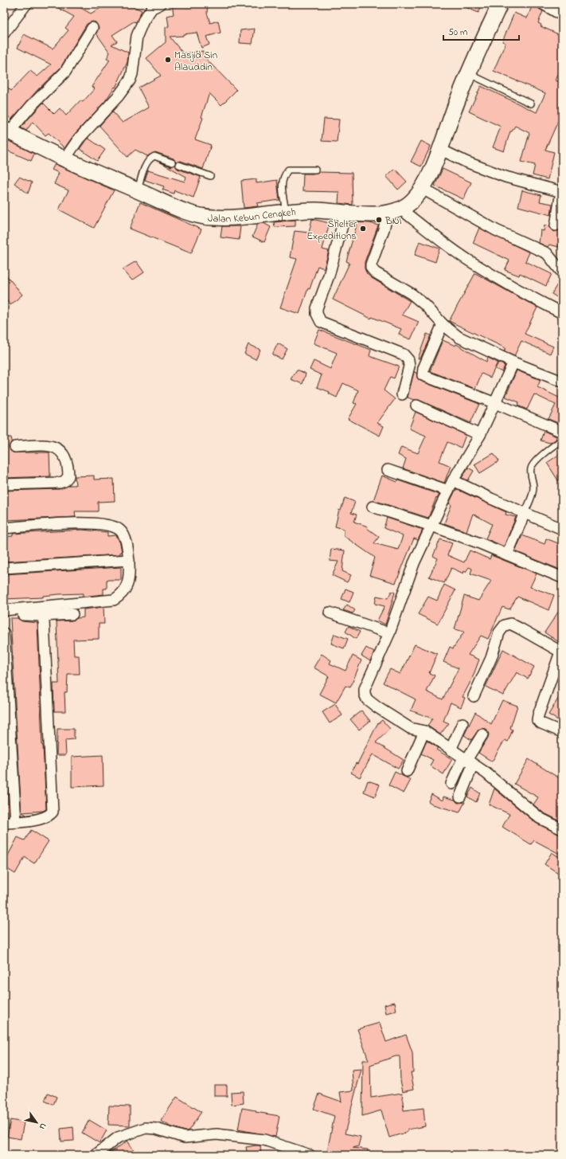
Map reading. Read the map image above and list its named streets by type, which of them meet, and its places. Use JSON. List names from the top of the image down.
{
  "streets": {
    "street": ["Jalan Kebun Cengkeh"]
  },
  "places": ["Masjid Sin Alauddin", "BNI", "Shelter Expeditions"],
  "scale_bar": "50 m",
  "north": "bottom right"
}
